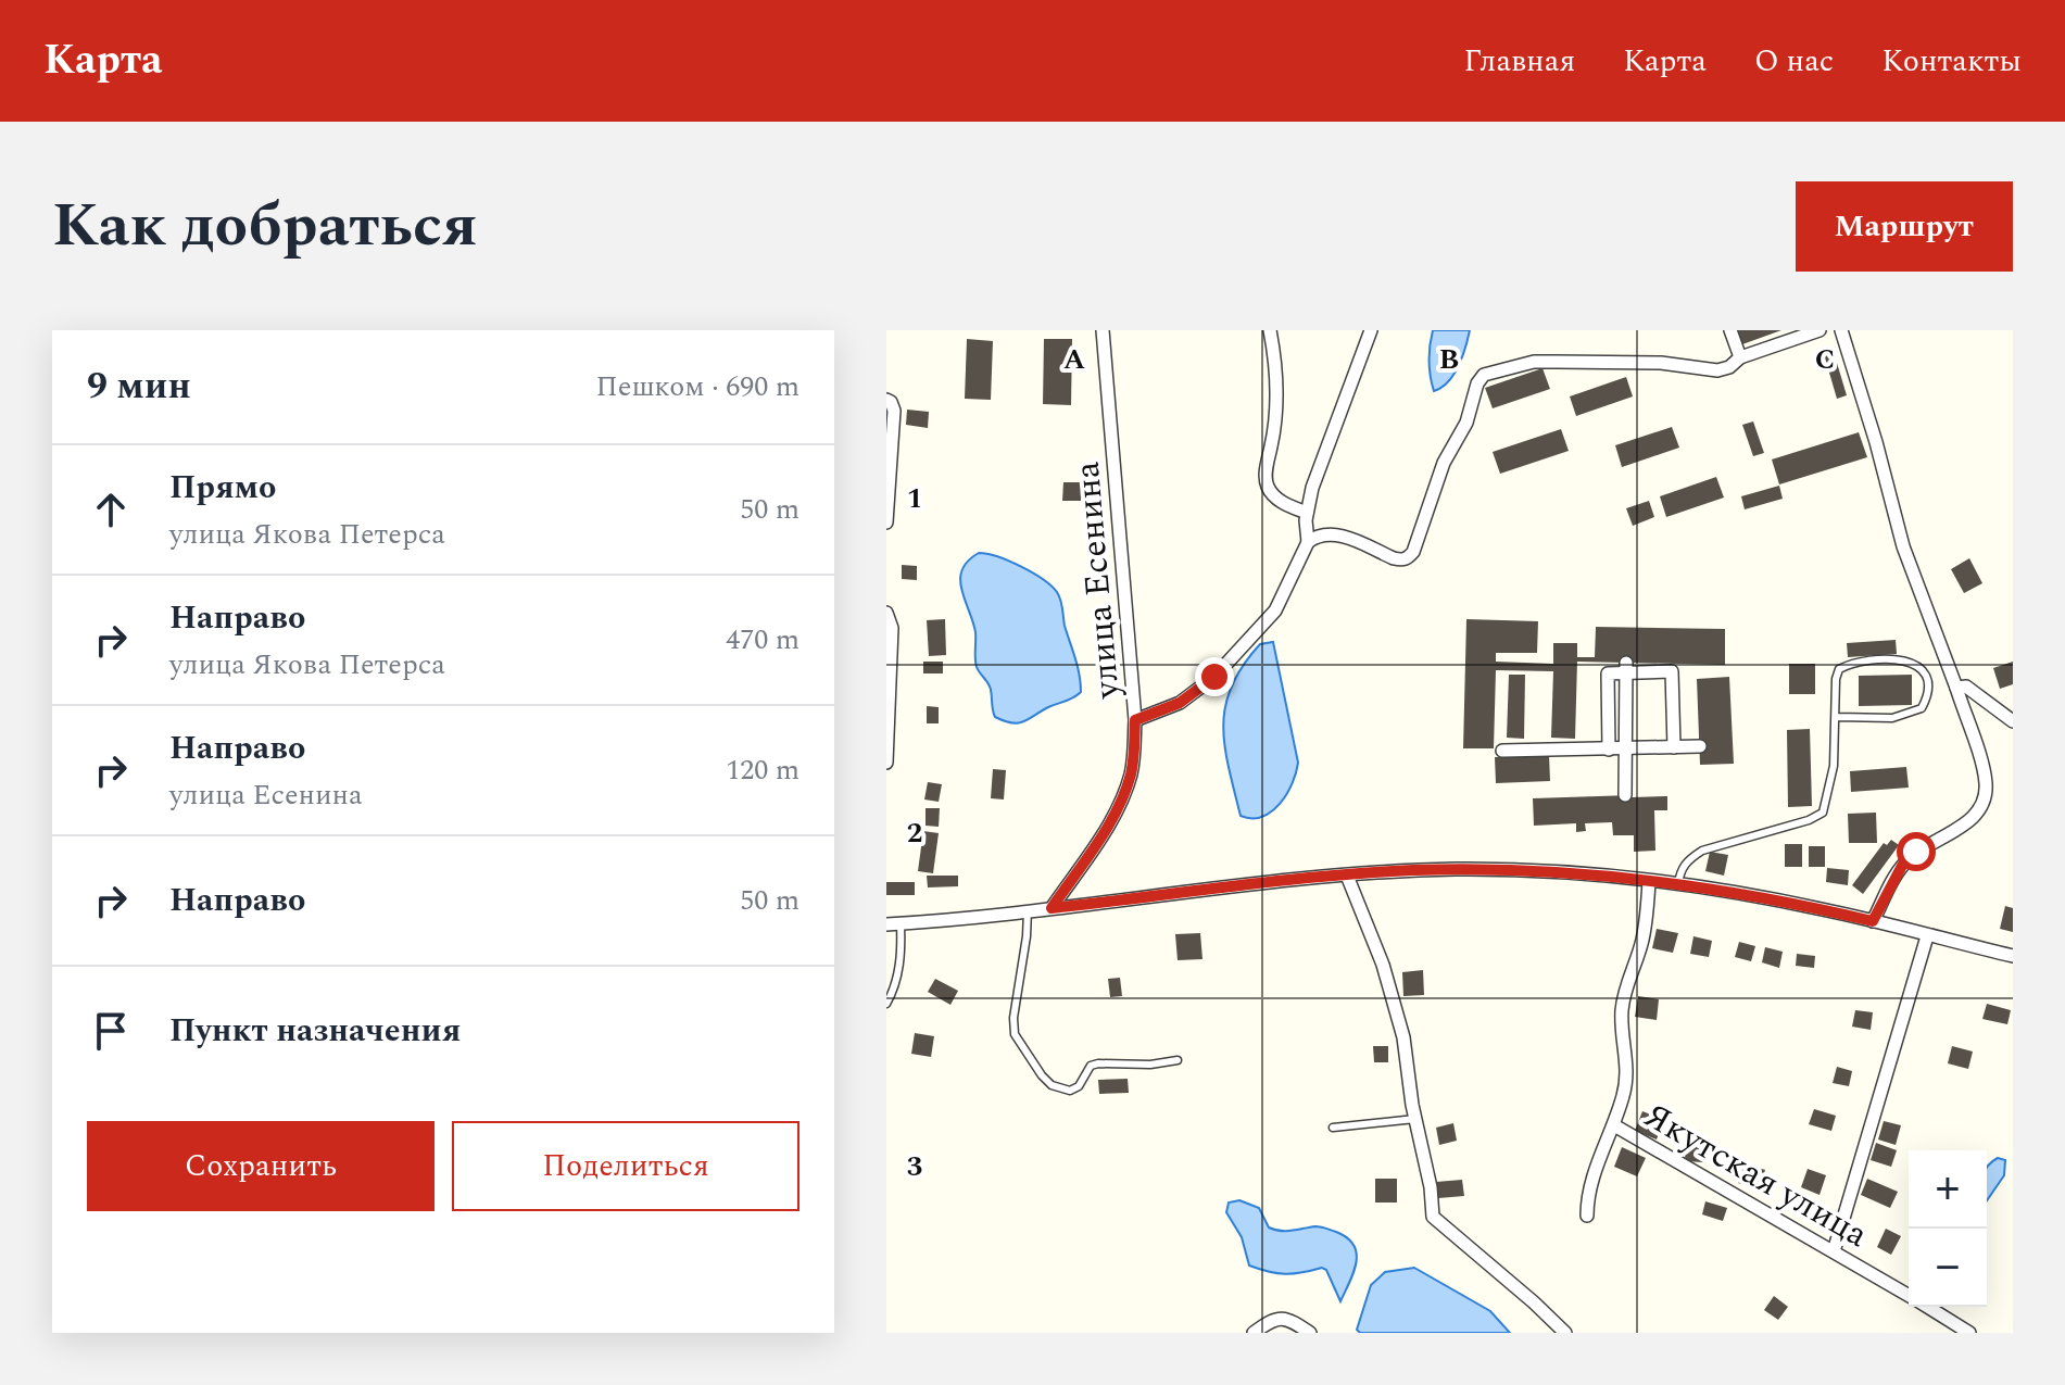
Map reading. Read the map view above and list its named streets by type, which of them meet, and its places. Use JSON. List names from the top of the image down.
{
  "streets": {
    "street": ["улица Есенина", "Якутская улица"]
  },
  "page": {
    "header": "Карта",
    "nav": [
      "Главная",
      "Карта",
      "О нас",
      "Контакты"
    ],
    "title": "Как добраться",
    "buttons": [
      "Маршрут",
      ["Сохранить", "Поделиться"]
    ],
    "heading": ["9 мин", "Пешком · 690 m"],
    "list": [
      ["Прямо", "улица Якова Петерса", "50 m"],
      ["Направо", "улица Якова Петерса", "470 m"],
      ["Направо", "улица Есенина", "120 m"],
      ["Направо", "50 m"],
      "Пункт назначения"
    ],
    "map_buttons": ["+", "−"]
  },
  "grid": {
    "columns": ["A", "B", "C"],
    "rows": ["1", "2", "3"]
  }
}
